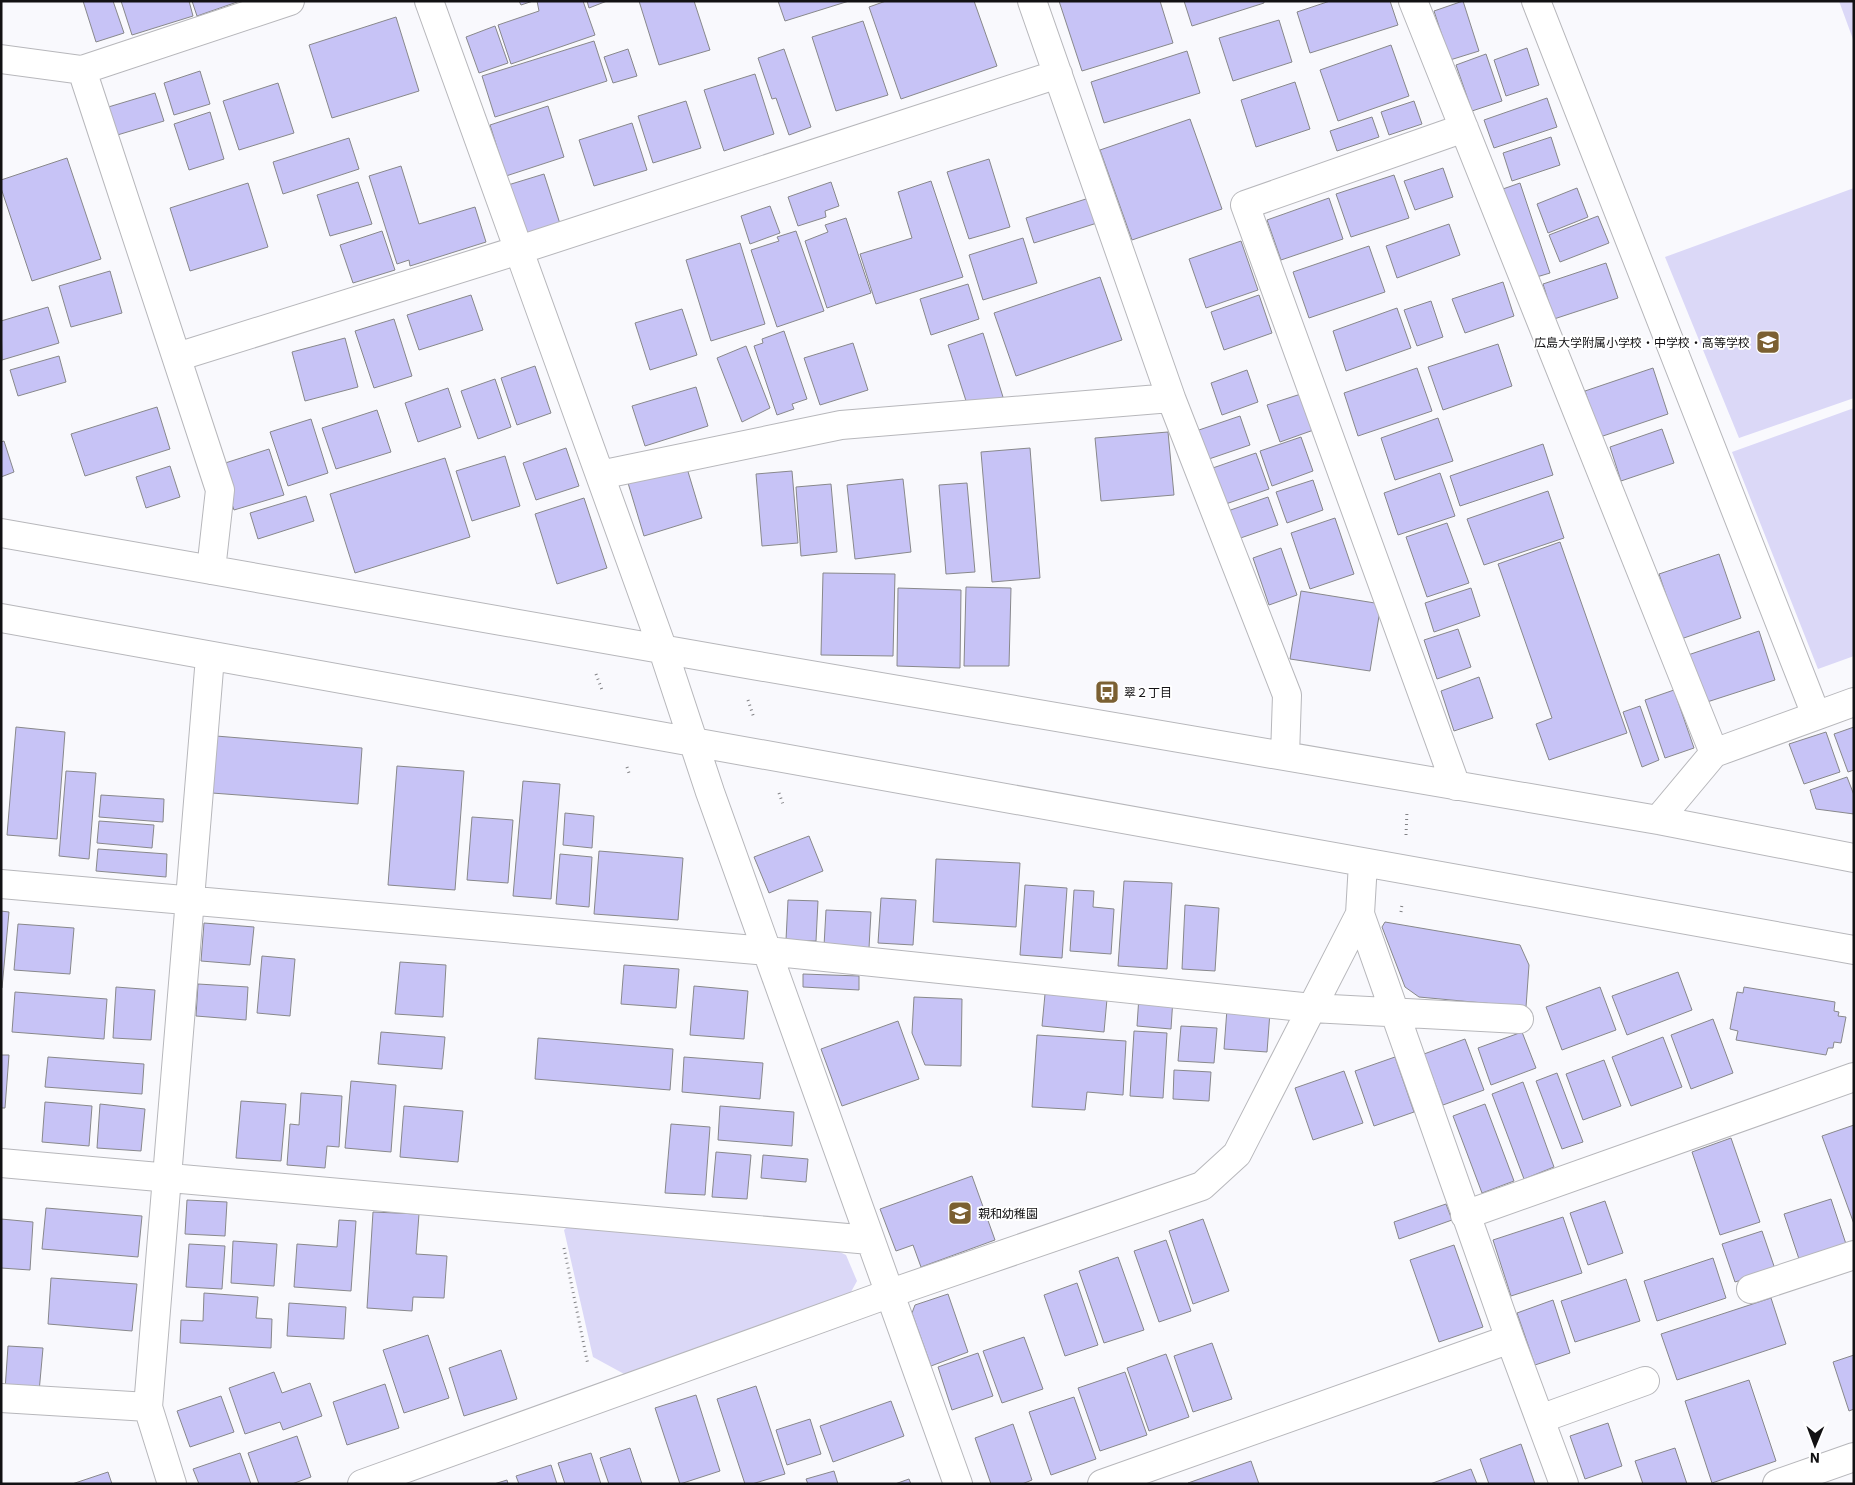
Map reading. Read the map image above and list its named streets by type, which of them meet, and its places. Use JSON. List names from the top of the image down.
{
  "places": {
    "school or university": ["広島大学附属小学校・中学校・高等学校", "親和幼稚園"],
    "bus stop": ["翠２丁目"]
  },
  "north": "bottom"
}
